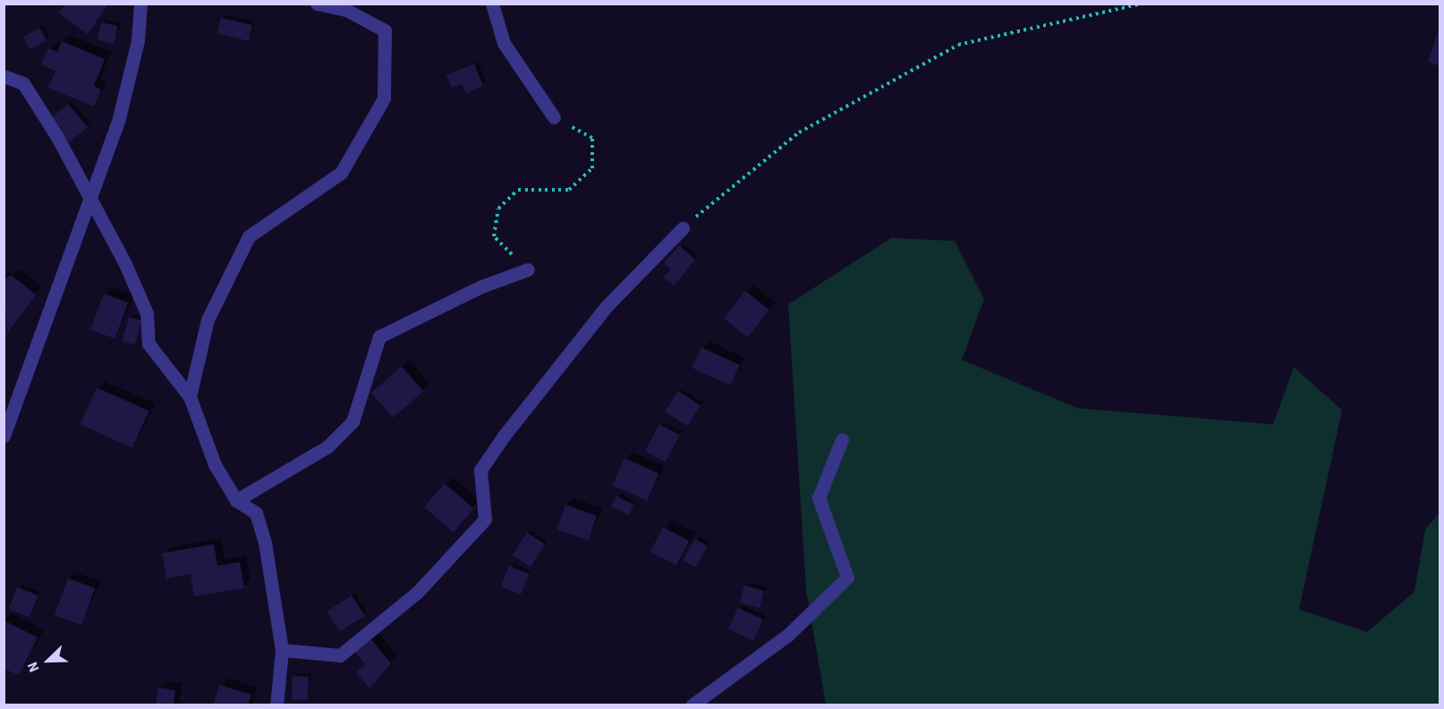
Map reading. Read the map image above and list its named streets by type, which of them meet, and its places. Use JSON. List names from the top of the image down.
{
  "north": "bottom left"
}
